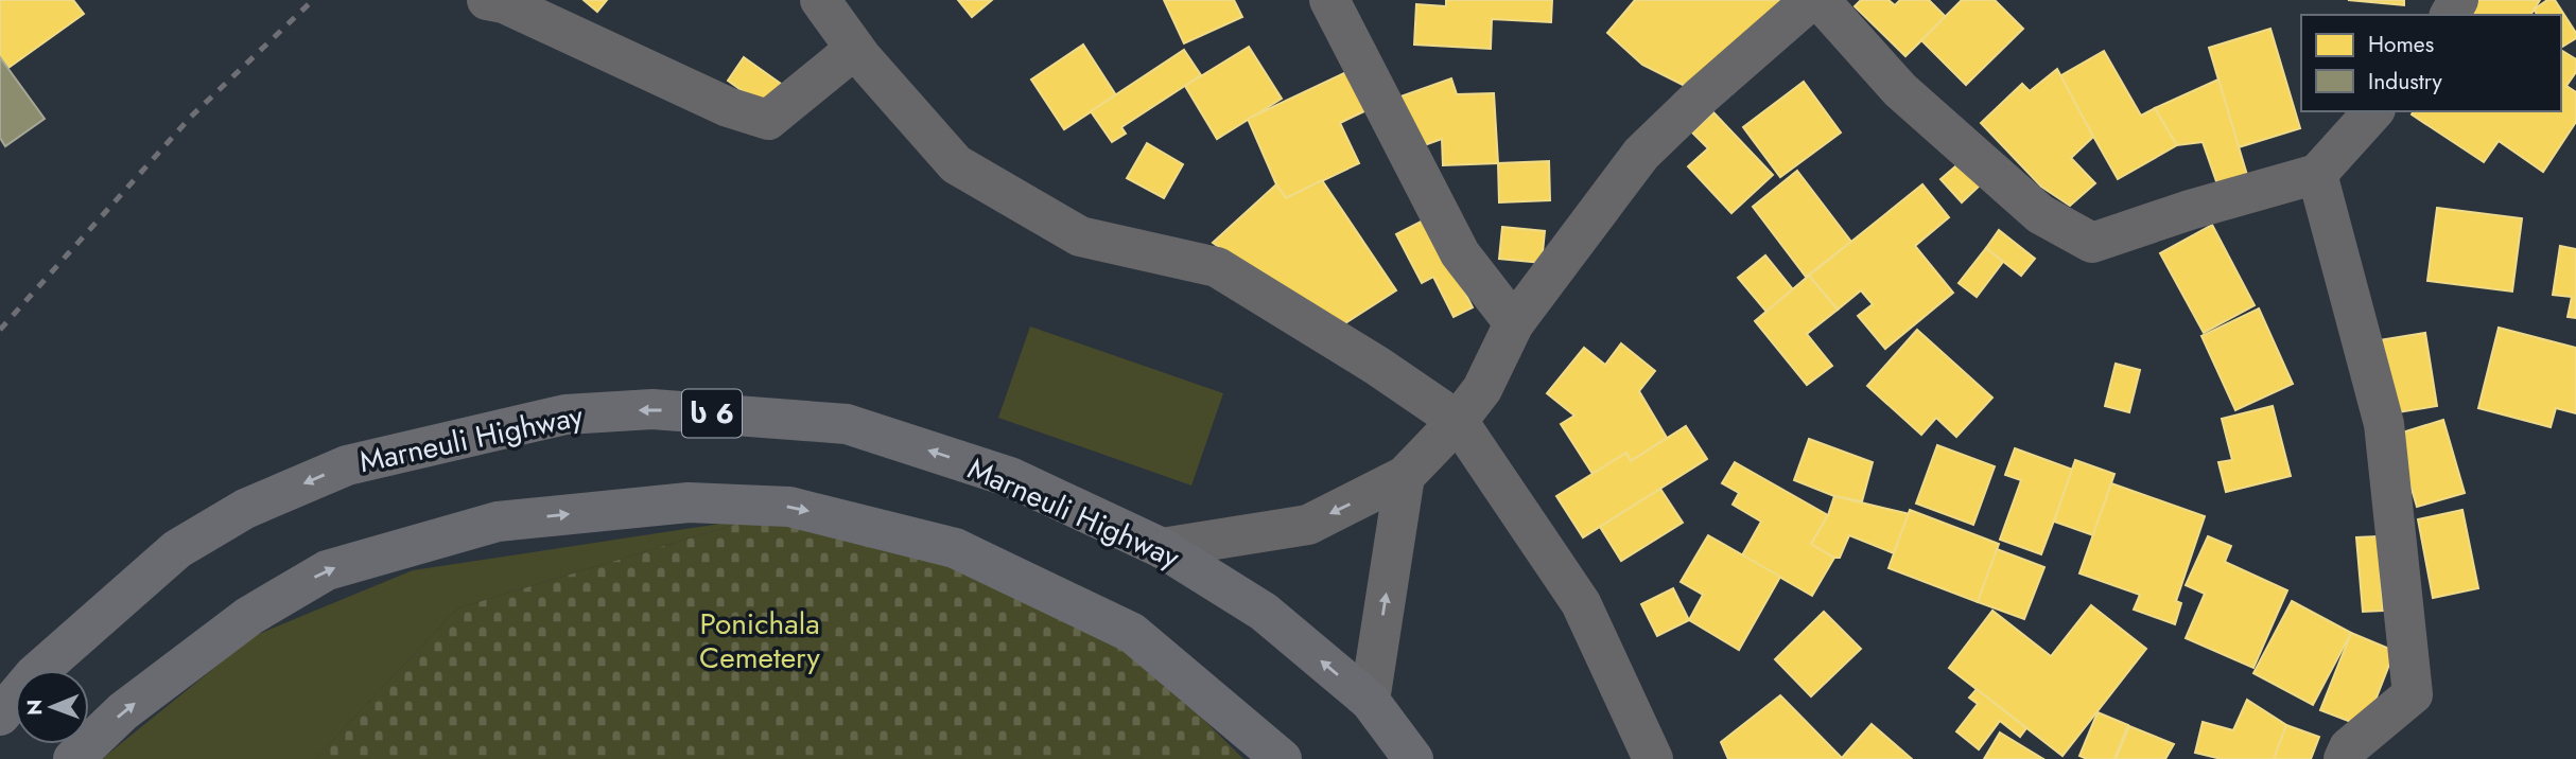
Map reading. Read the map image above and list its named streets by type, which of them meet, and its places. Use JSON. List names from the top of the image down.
{
  "streets": {
    "highway": ["ს 6", "Marneuli Highway"]
  },
  "one_way": ["Marneuli Highway"],
  "parks": ["Ponichala Cemetery"],
  "legend": ["Homes", "Industry"],
  "north": "left"
}
